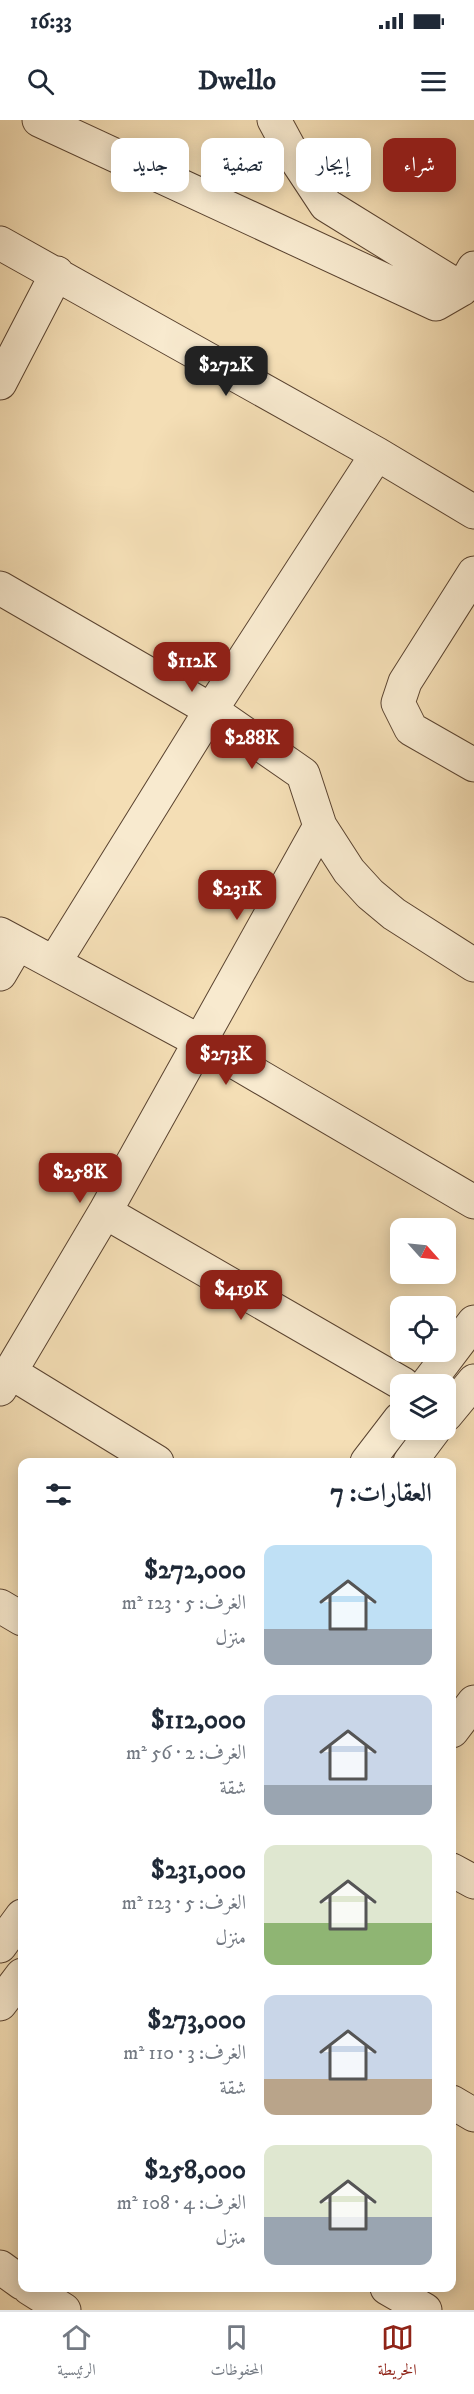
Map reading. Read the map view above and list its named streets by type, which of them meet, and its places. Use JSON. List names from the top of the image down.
{
  "north": "bottom right",
  "page": {
    "status": "16:33",
    "header": "Dwello",
    "chip": [
      "شراء",
      "إيجار",
      "تصفية",
      "جديد"
    ],
    "price": [
      "$272K",
      "$112K",
      "$288K",
      "$231K",
      "$273K",
      "$258K",
      "$419K"
    ],
    "heading": "العقارات: 7",
    "list": [
      {
        "name": "$272,000",
        "note": "الغرف: 5 · 123 m² · منزل"
      },
      {
        "name": "$112,000",
        "note": "الغرف: 2 · 56 m² · شقة"
      },
      {
        "name": "$231,000",
        "note": "الغرف: 5 · 123 m² · منزل"
      },
      {
        "name": "$273,000",
        "note": "الغرف: 3 · 110 m² · شقة"
      },
      {
        "name": "$258,000",
        "note": "الغرف: 4 · 108 m² · منزل"
      }
    ],
    "tabs": ["الخريطة", "المحفوظات", "الرئيسية"]
  }
}
